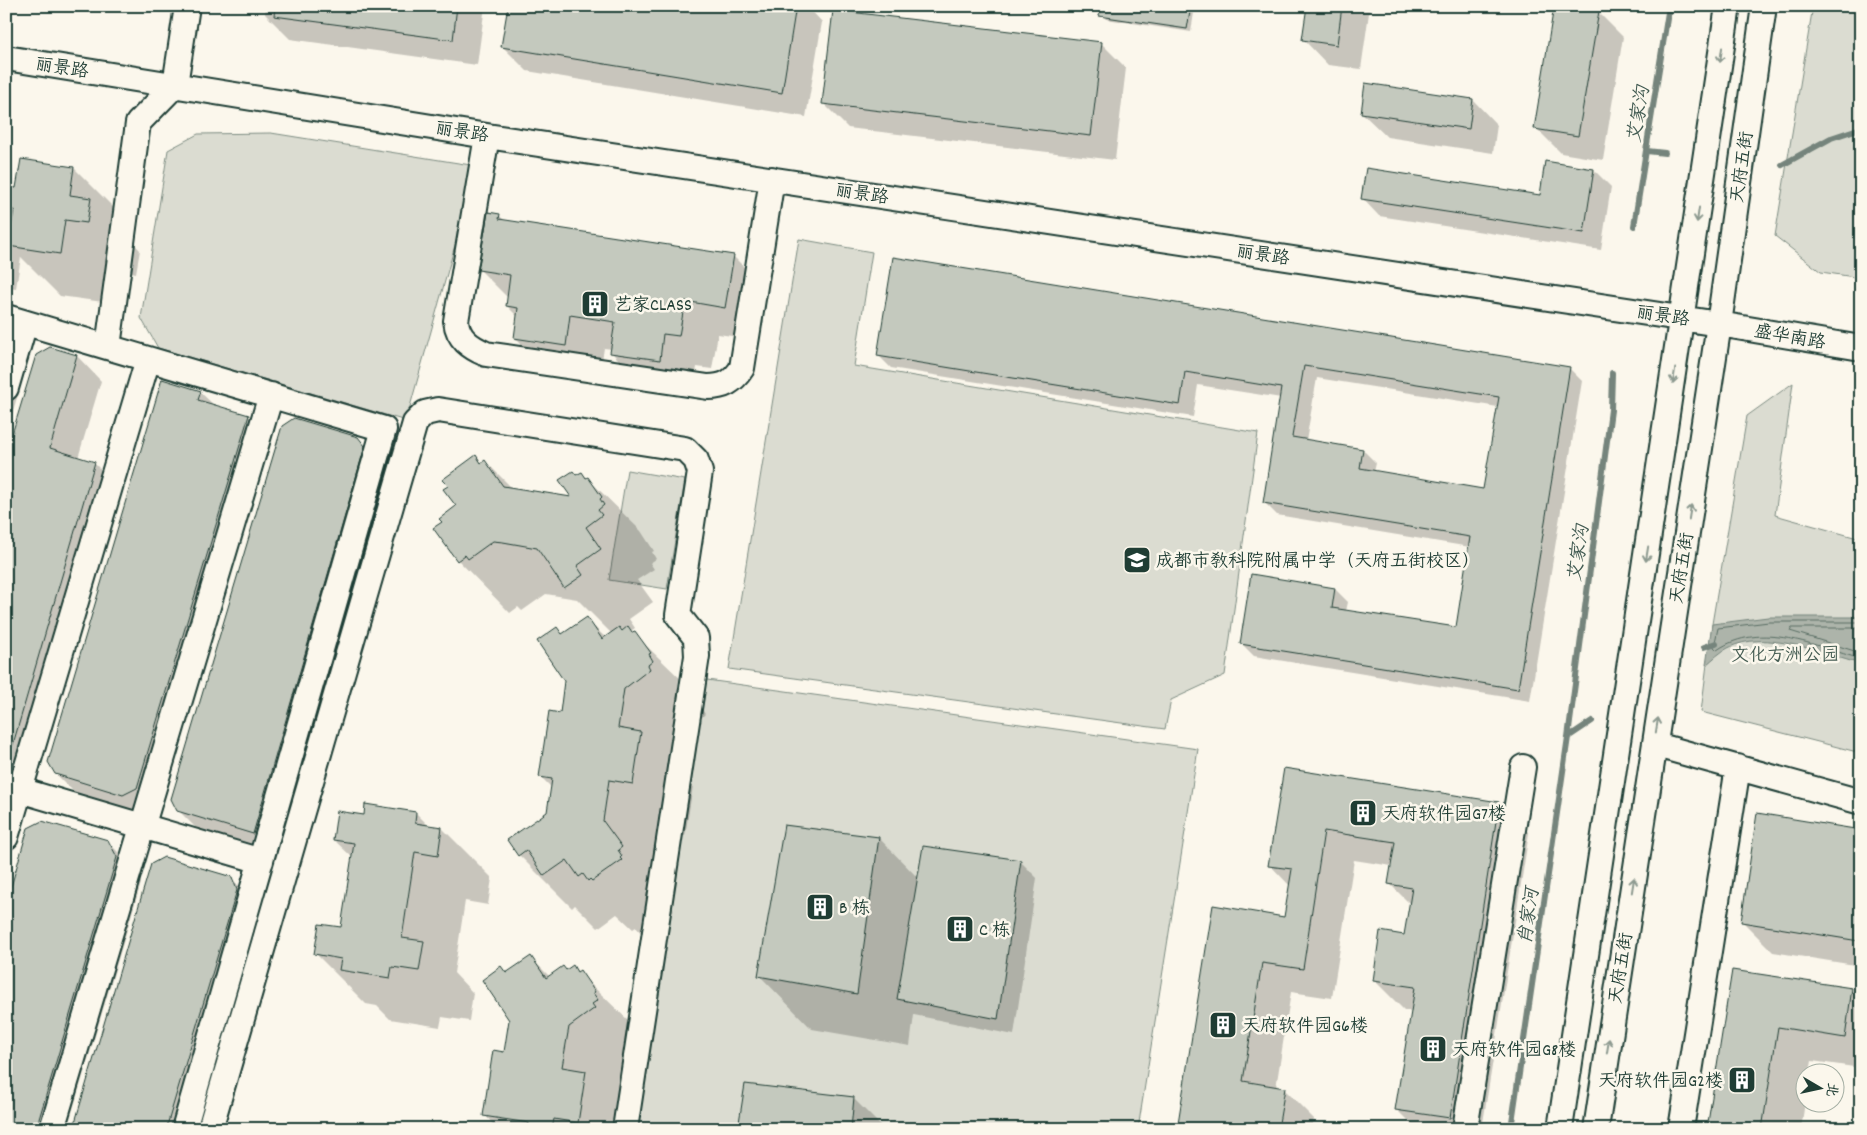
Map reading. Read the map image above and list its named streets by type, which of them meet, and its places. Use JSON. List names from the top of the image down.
{
  "streets": {
    "street": ["丽景路", "天府五街", "盛华南路"]
  },
  "crossings": [
    ["丽景路", "天府五街"],
    ["丽景路", "盛华南路"],
    ["天府五街", "盛华南路"]
  ],
  "water": ["艾家沟", "肖家河"],
  "parks": ["文化方洲公园"],
  "places": {
    "building": [
      "艺家CLASS",
      "天府软件园G7楼",
      "B 栋",
      "C 栋",
      "天府软件园G6楼",
      "天府软件园G8楼",
      "天府软件园G2楼"
    ],
    "school or university": ["成都市教科院附属中学（天府五街校区）"]
  },
  "north": "right"
}
